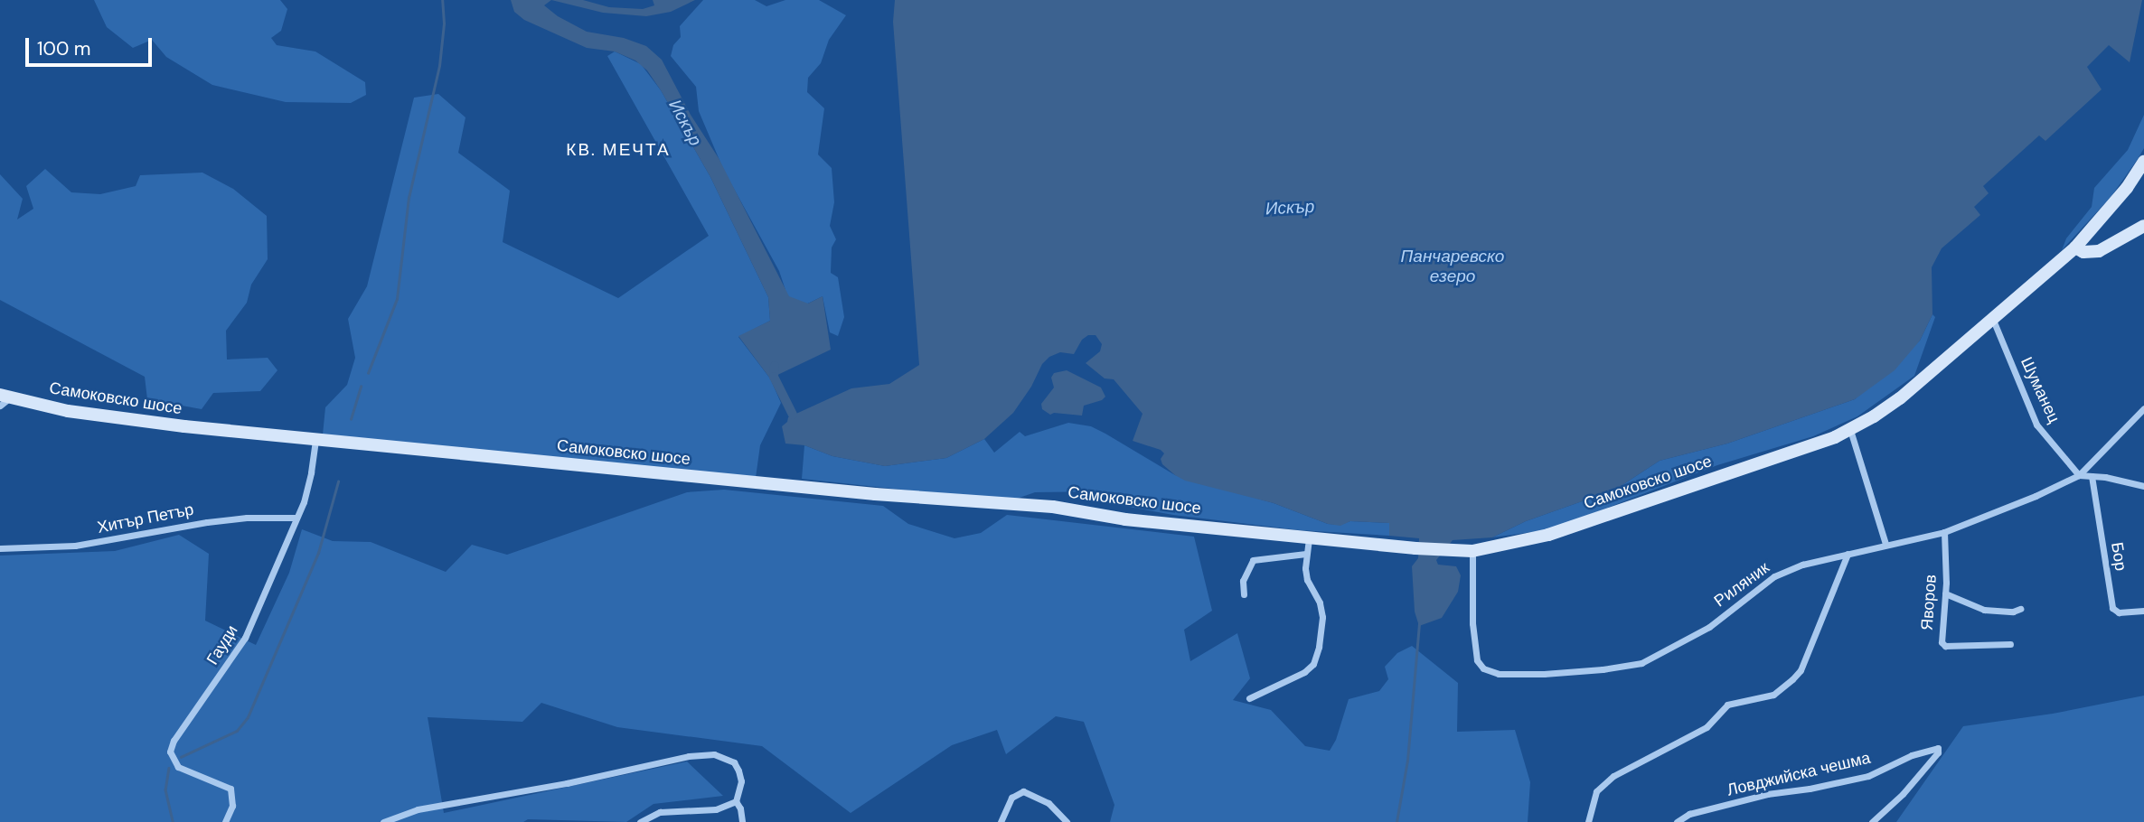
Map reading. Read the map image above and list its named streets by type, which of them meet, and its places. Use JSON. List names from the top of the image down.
{
  "streets": {
    "main road": ["Самоковско шосе"],
    "street": [
      "Шуманец",
      "Хитър Петър",
      "Бор",
      "Риляник",
      "Яворов",
      "Гауди",
      "Ловджийска чешма"
    ]
  },
  "crossings": [
    ["Шуманец", "Самоковско шосе"],
    ["Шуманец", "Риляник"],
    ["Самоковско шосе", "Риляник"],
    ["Самоковско шосе", "Гауди"],
    ["Хитър Петър", "Гауди"],
    ["Риляник", "Яворов"]
  ],
  "districts": ["КВ. МЕЧТА"],
  "water": ["Искър", "Панчаревско езеро"],
  "scale_bar": "100 m"
}
